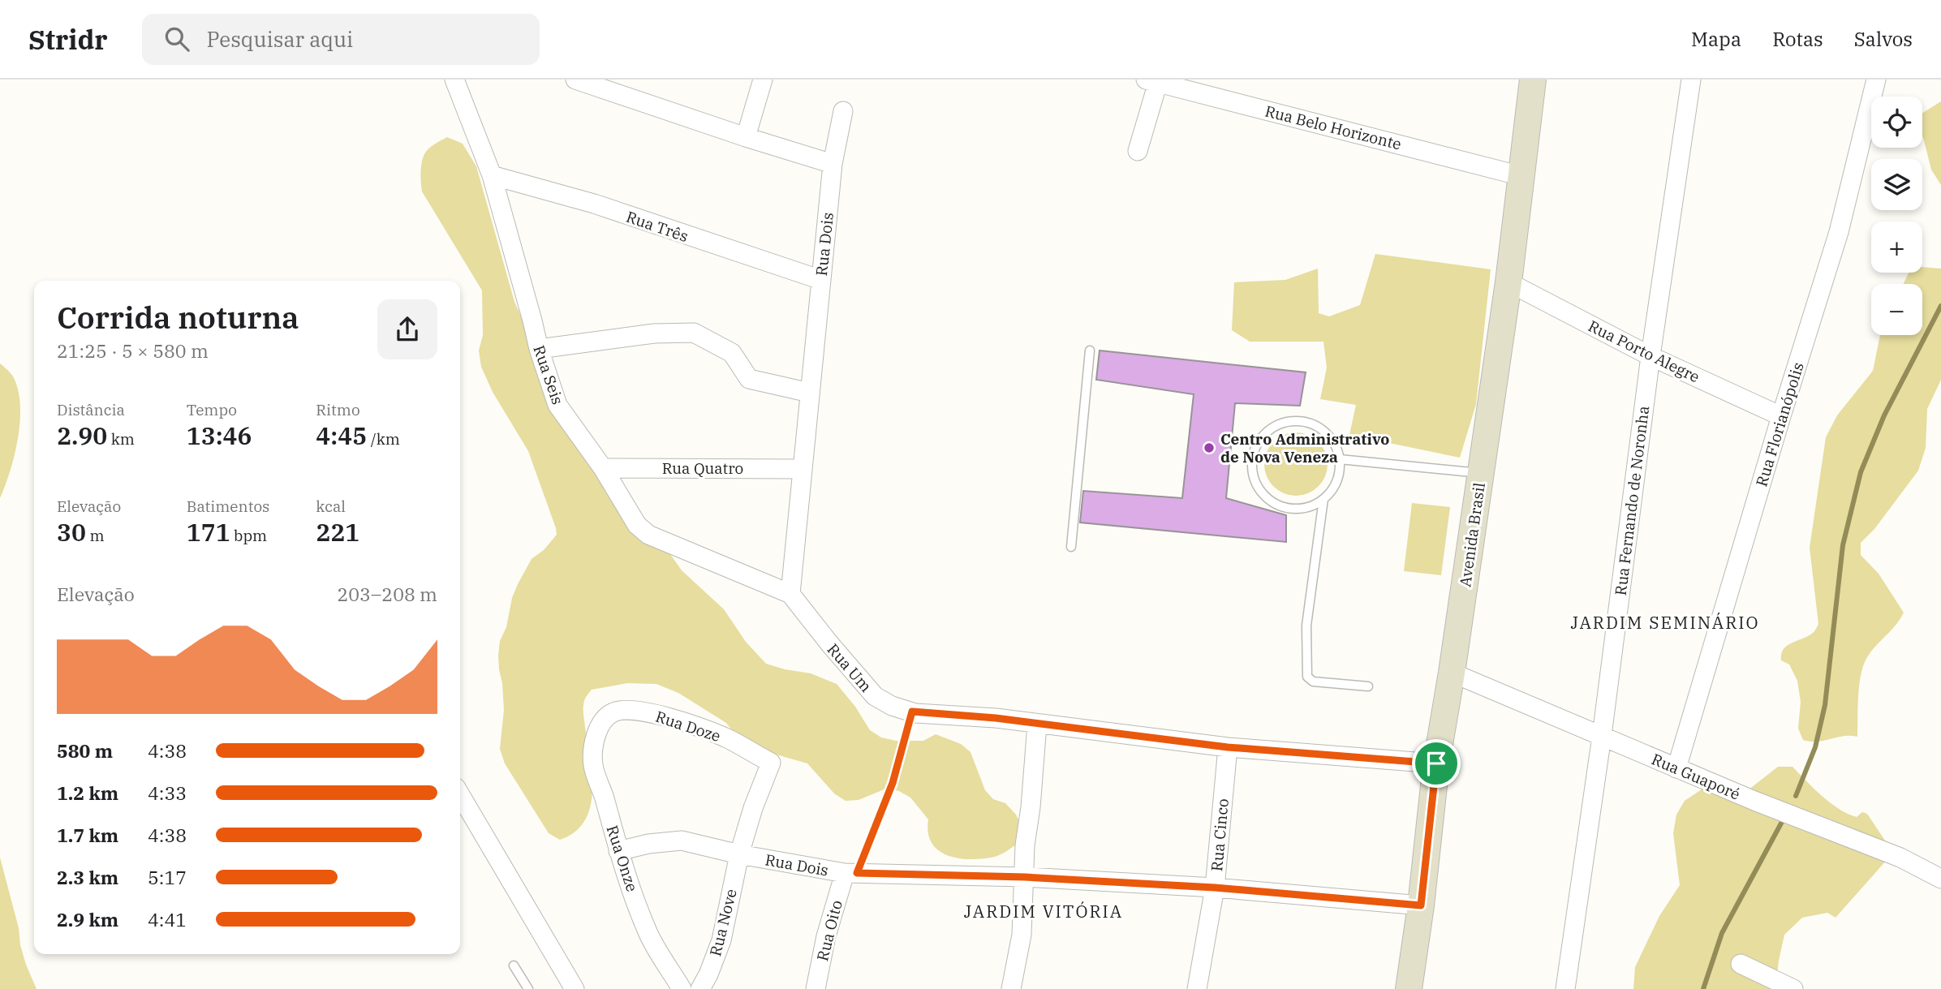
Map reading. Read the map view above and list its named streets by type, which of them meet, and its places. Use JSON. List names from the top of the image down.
{
  "streets": {
    "street": [
      "Rua Belo Horizonte",
      "Rua Três",
      "Rua Dois",
      "Rua Porto Alegre",
      "Rua Seis",
      "Rua Florianópolis",
      "Rua Quatro",
      "Rua Fernando de Noronha",
      "Avenida Brasil",
      "Rua Um",
      "Rua Doze",
      "Rua Guaporé",
      "Rua Cinco",
      "Rua Onze",
      "Rua Nove",
      "Rua Oito"
    ]
  },
  "crossings": [
    ["Rua Belo Horizonte", "Avenida Brasil"],
    ["Rua Três", "Rua Dois"],
    ["Rua Três", "Rua Seis"],
    ["Rua Dois", "Rua Seis"],
    ["Rua Dois", "Rua Quatro"],
    ["Rua Dois", "Avenida Brasil"],
    ["Rua Dois", "Rua Um"],
    ["Rua Dois", "Rua Cinco"],
    ["Rua Dois", "Rua Onze"],
    ["Rua Dois", "Rua Nove"],
    ["Rua Dois", "Rua Oito"],
    ["Rua Porto Alegre", "Rua Florianópolis"],
    ["Rua Porto Alegre", "Rua Fernando de Noronha"],
    ["Rua Porto Alegre", "Avenida Brasil"],
    ["Rua Seis", "Rua Quatro"],
    ["Rua Seis", "Rua Um"],
    ["Rua Florianópolis", "Rua Guaporé"],
    ["Rua Fernando de Noronha", "Rua Guaporé"],
    ["Avenida Brasil", "Rua Um"],
    ["Avenida Brasil", "Rua Guaporé"],
    ["Rua Um", "Rua Cinco"],
    ["Rua Doze", "Rua Onze"],
    ["Rua Doze", "Rua Nove"]
  ],
  "districts": ["JARDIM SEMINÁRIO", "JARDIM VITÓRIA"],
  "places": ["Centro Administrativo de Nova Veneza"],
  "page": {
    "header": "Stridr",
    "search": "Pesquisar aqui",
    "nav": ["Mapa", "Rotas", "Salvos"],
    "map_buttons": ["+", "−"],
    "heading": ["Corrida noturna", "21:25 · 5 × 580 m"],
    "stats": [
      ["Distância", "2.90 km"],
      ["Tempo", "13:46"],
      ["Ritmo", "4:45 /km"],
      ["Elevação", "30 m"],
      ["Batimentos", "171 bpm"],
      ["kcal", "221"]
    ],
    "chart": ["Elevação", "203–208 m"],
    "list": [
      {
        "name": "580 m",
        "note": "4:38"
      },
      {
        "name": "1.2 km",
        "note": "4:33"
      },
      {
        "name": "1.7 km",
        "note": "4:38"
      },
      {
        "name": "2.3 km",
        "note": "5:17"
      },
      {
        "name": "2.9 km",
        "note": "4:41"
      }
    ]
  }
}
